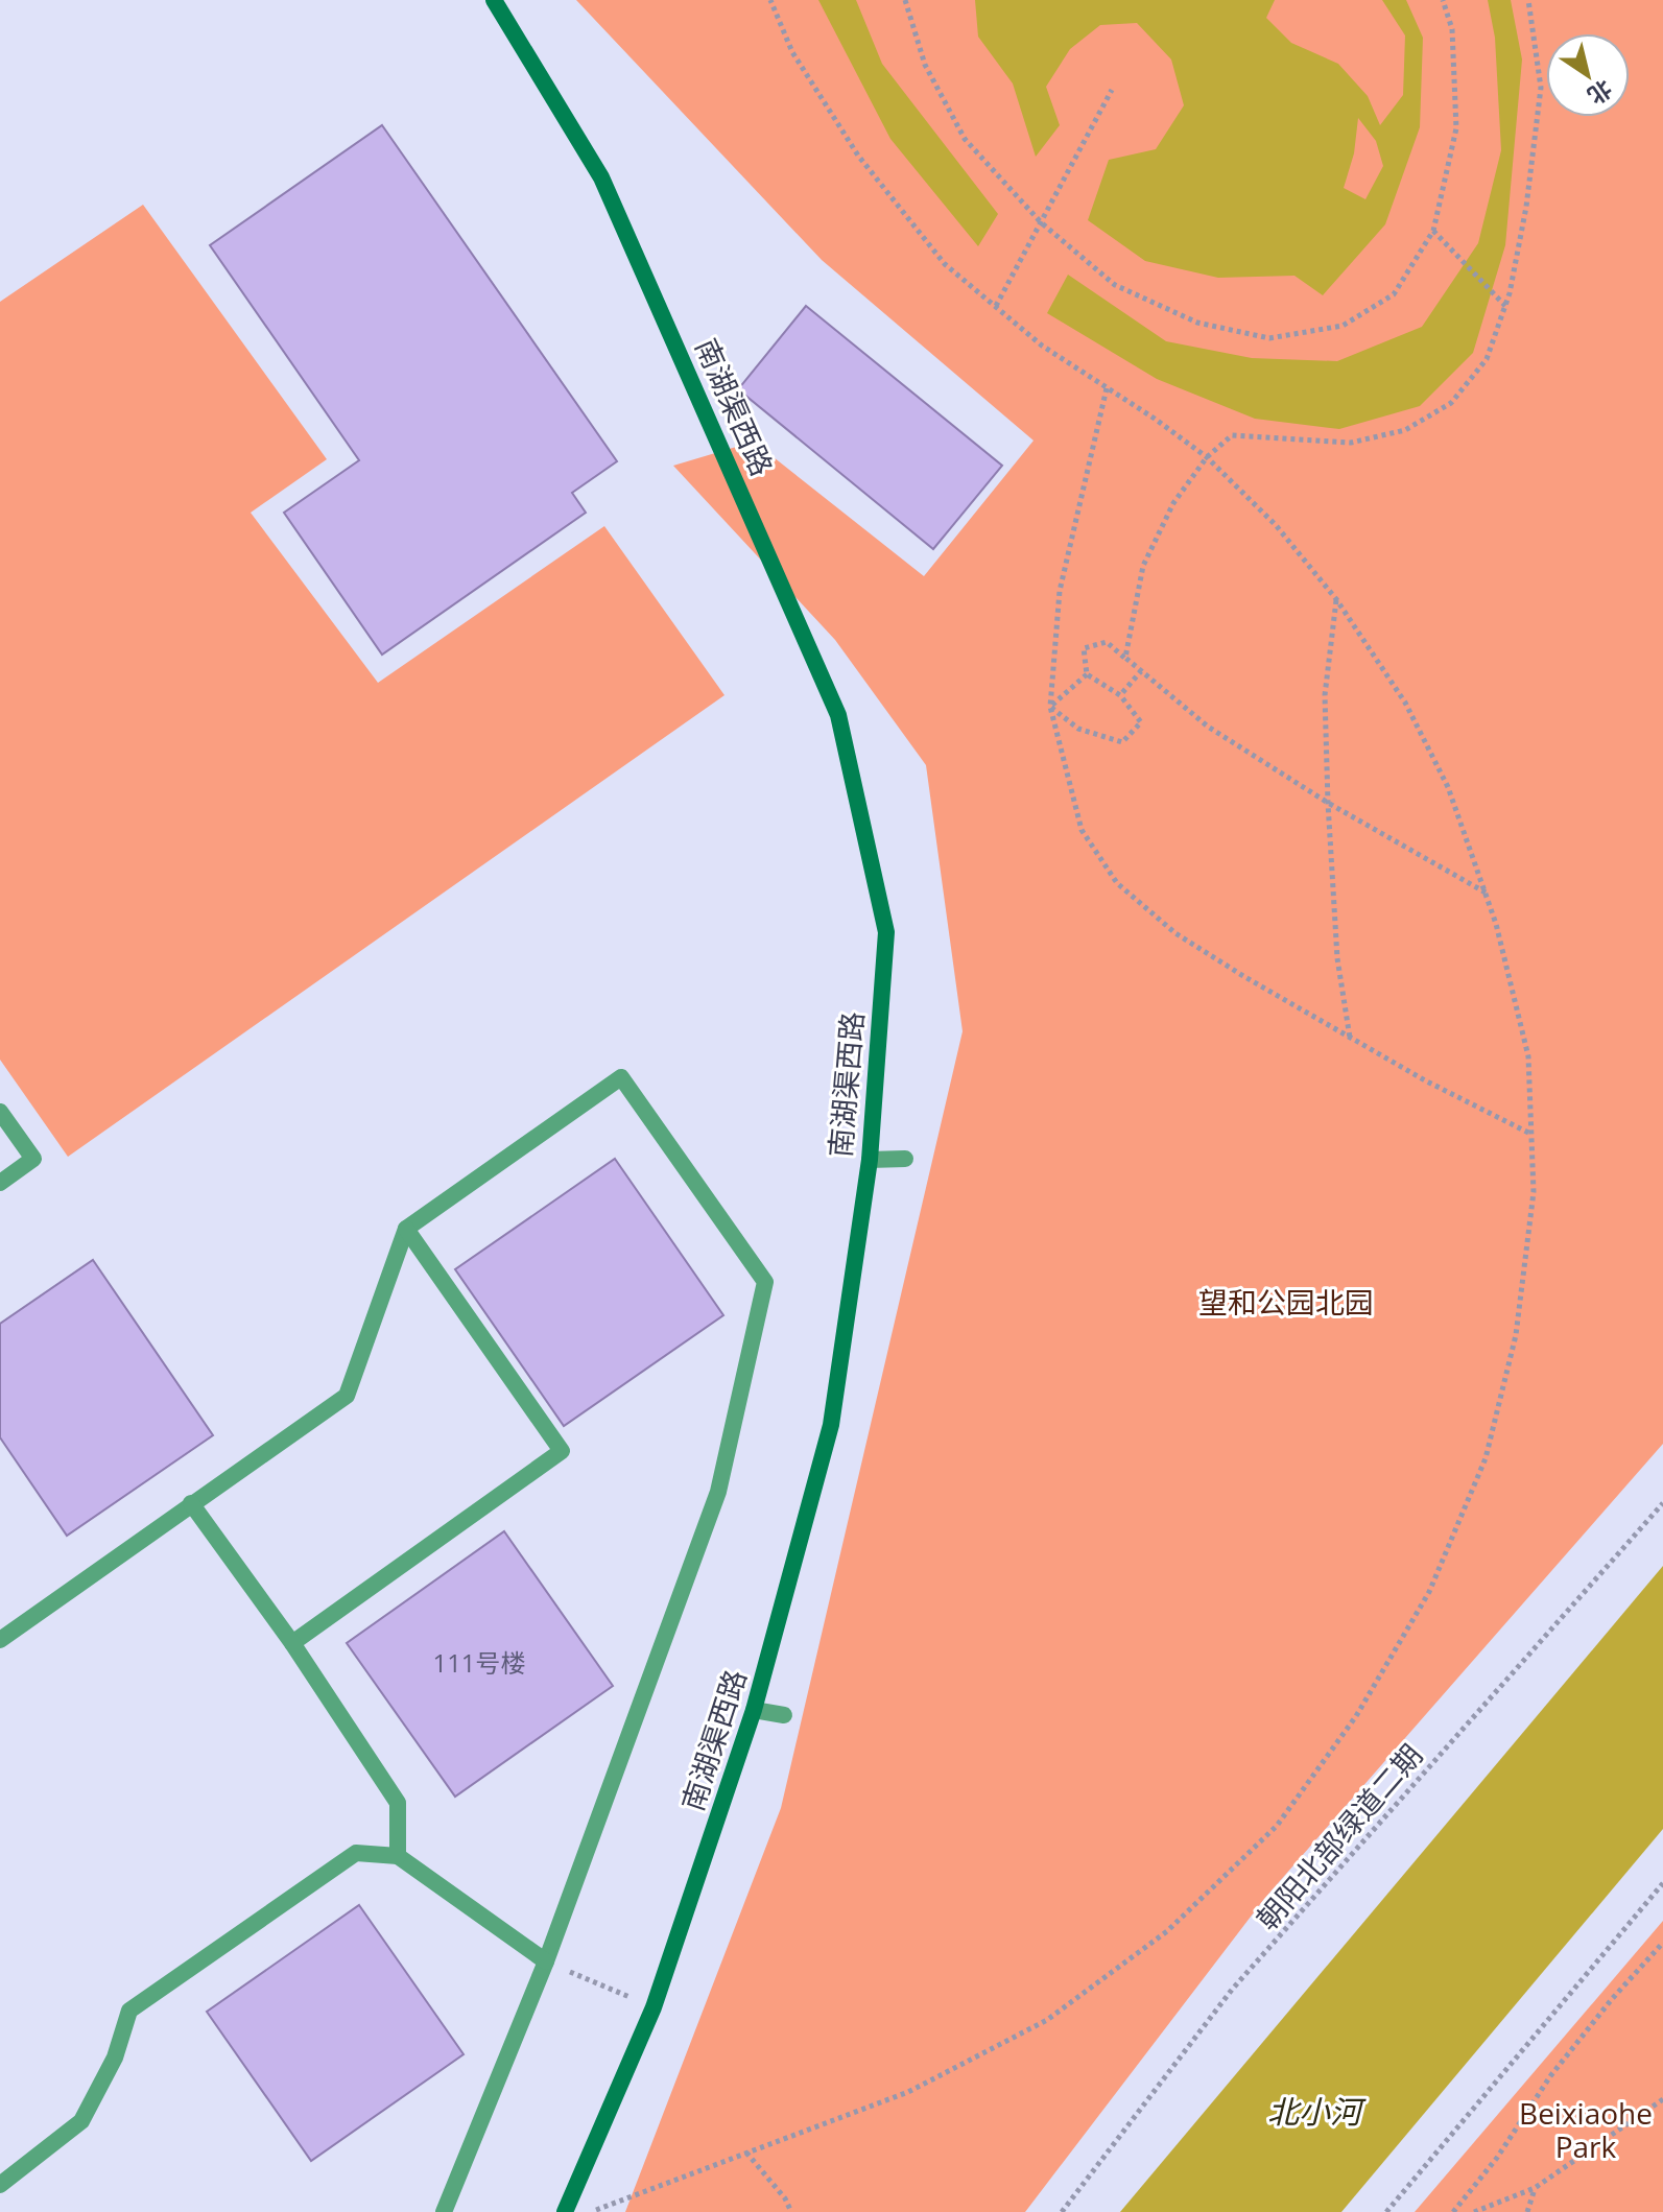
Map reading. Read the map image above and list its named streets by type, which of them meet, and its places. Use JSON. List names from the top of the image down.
{
  "streets": {
    "street": ["南湖渠西路"],
    "path": ["朝阳北部绿道二期"]
  },
  "water": ["北小河"],
  "parks": ["望和公园北园", "Beixiaohe Park"],
  "house_numbers": ["111号楼"],
  "north": "bottom right"
}
